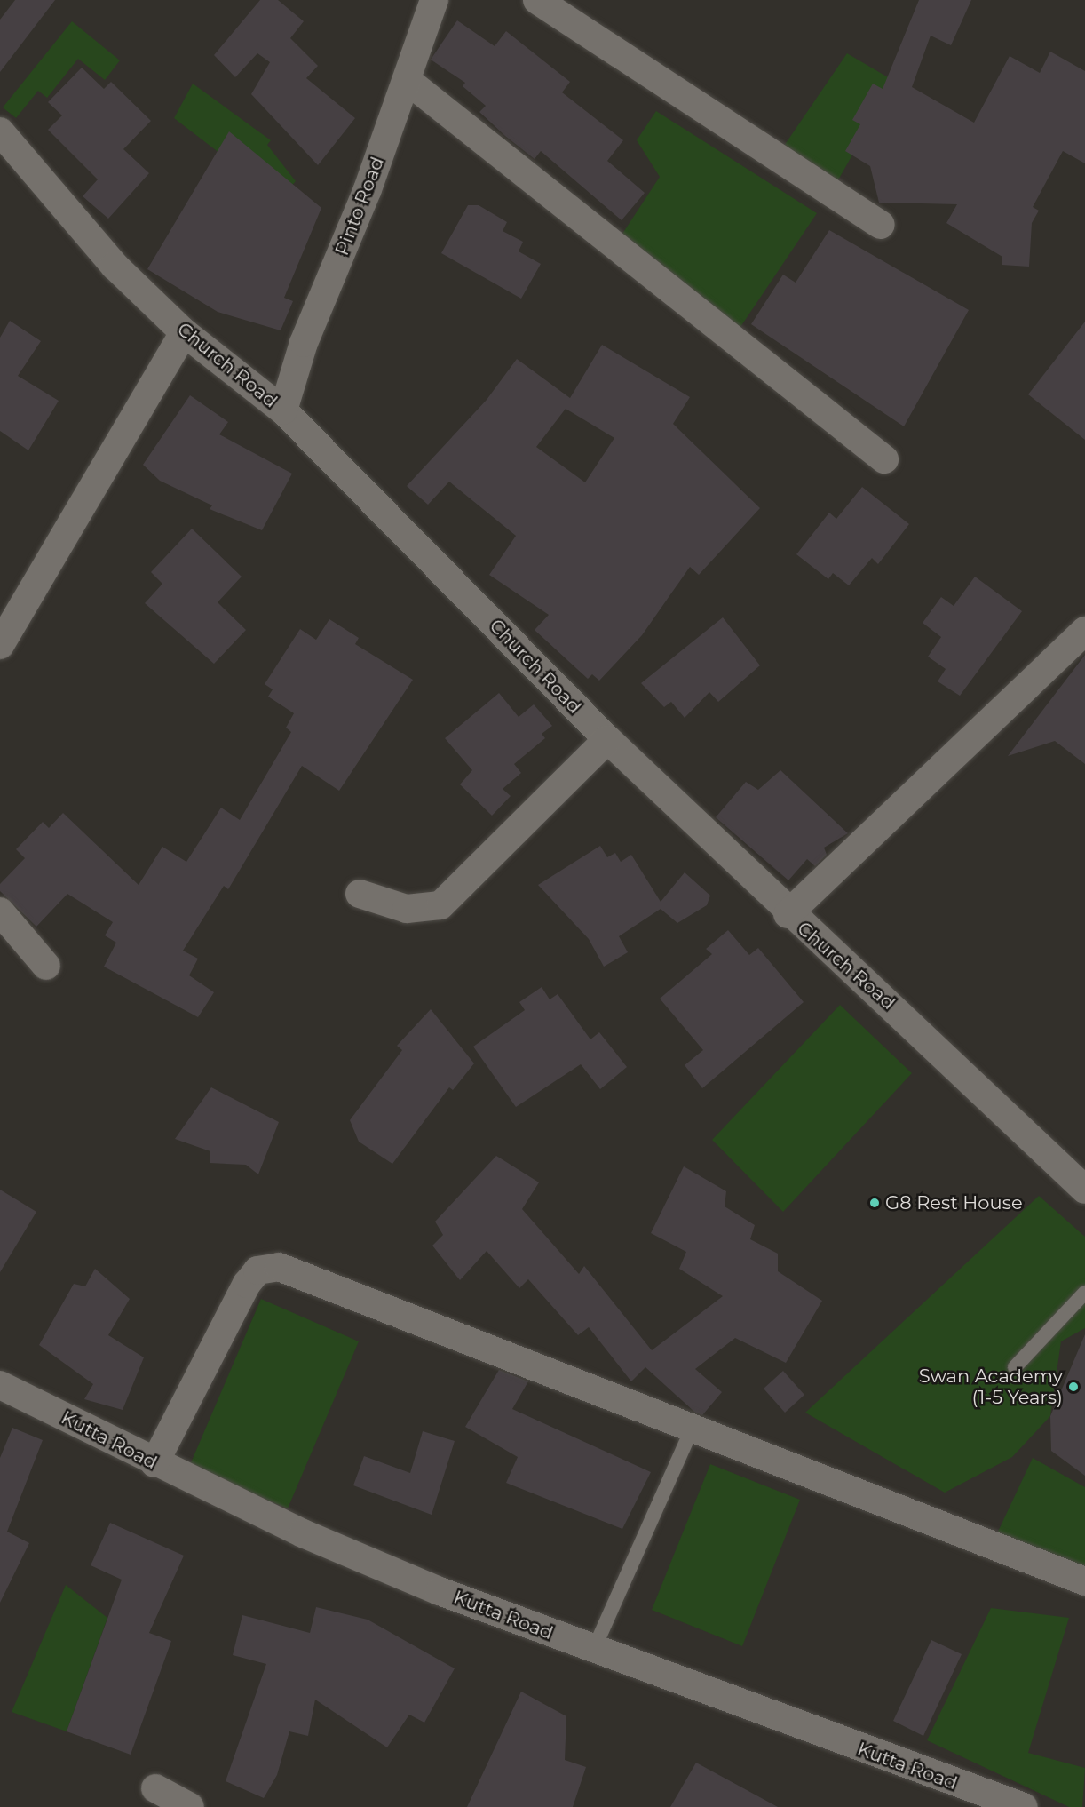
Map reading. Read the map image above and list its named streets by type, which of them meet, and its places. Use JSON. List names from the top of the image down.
{
  "streets": {
    "street": ["Pinto Road", "Church Road", "Kutta Road"]
  },
  "crossings": [
    ["Pinto Road", "Church Road"]
  ],
  "places": ["G8 Rest House", "Swan Academy (1-5 Years)"]
}
